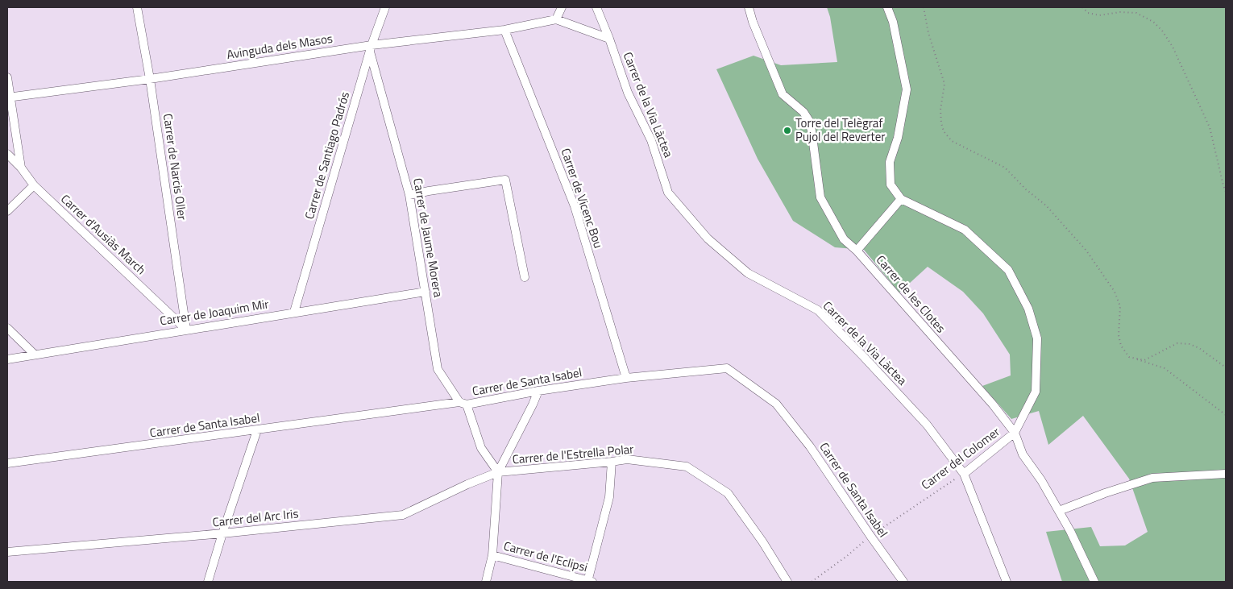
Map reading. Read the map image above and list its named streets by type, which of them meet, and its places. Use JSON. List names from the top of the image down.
{
  "streets": {
    "street": [
      "Avinguda dels Masos",
      "Carrer de la Via Làctea",
      "Carrer de Santiago Padrós",
      "Carrer de Narcis Oller",
      "Carrer de Vicenc Bou",
      "Carrer d'Ausiàs March",
      "Carrer de Jaume Morera",
      "Carrer de les Clotes",
      "Carrer de Joaquim Mir",
      "Carrer de Santa Isabel",
      "Carrer de l'Estrella Polar",
      "Carrer del Colomer",
      "Carrer del Arc Iris",
      "Carrer de l'Eclipsi"
    ]
  },
  "crossings": [
    ["Avinguda dels Masos", "Carrer de Santiago Padrós"],
    ["Avinguda dels Masos", "Carrer de Narcis Oller"],
    ["Avinguda dels Masos", "Carrer de Vicenc Bou"],
    ["Avinguda dels Masos", "Carrer de Jaume Morera"],
    ["Carrer de la Via Làctea", "Carrer del Colomer"],
    ["Carrer de Santiago Padrós", "Carrer de Jaume Morera"],
    ["Carrer de Santiago Padrós", "Carrer de Joaquim Mir"],
    ["Carrer de Narcis Oller", "Carrer d'Ausiàs March"],
    ["Carrer de Narcis Oller", "Carrer de Joaquim Mir"],
    ["Carrer de Vicenc Bou", "Carrer de Santa Isabel"],
    ["Carrer d'Ausiàs March", "Carrer de Joaquim Mir"],
    ["Carrer de Jaume Morera", "Carrer de Joaquim Mir"],
    ["Carrer de Jaume Morera", "Carrer de Santa Isabel"],
    ["Carrer de Jaume Morera", "Carrer de l'Estrella Polar"],
    ["Carrer de Jaume Morera", "Carrer del Arc Iris"],
    ["Carrer de les Clotes", "Carrer del Colomer"],
    ["Carrer de Santa Isabel", "Carrer del Colomer"],
    ["Carrer de l'Estrella Polar", "Carrer del Arc Iris"]
  ],
  "places": ["Torre del Telègraf Pujol del Reverter"]
}
